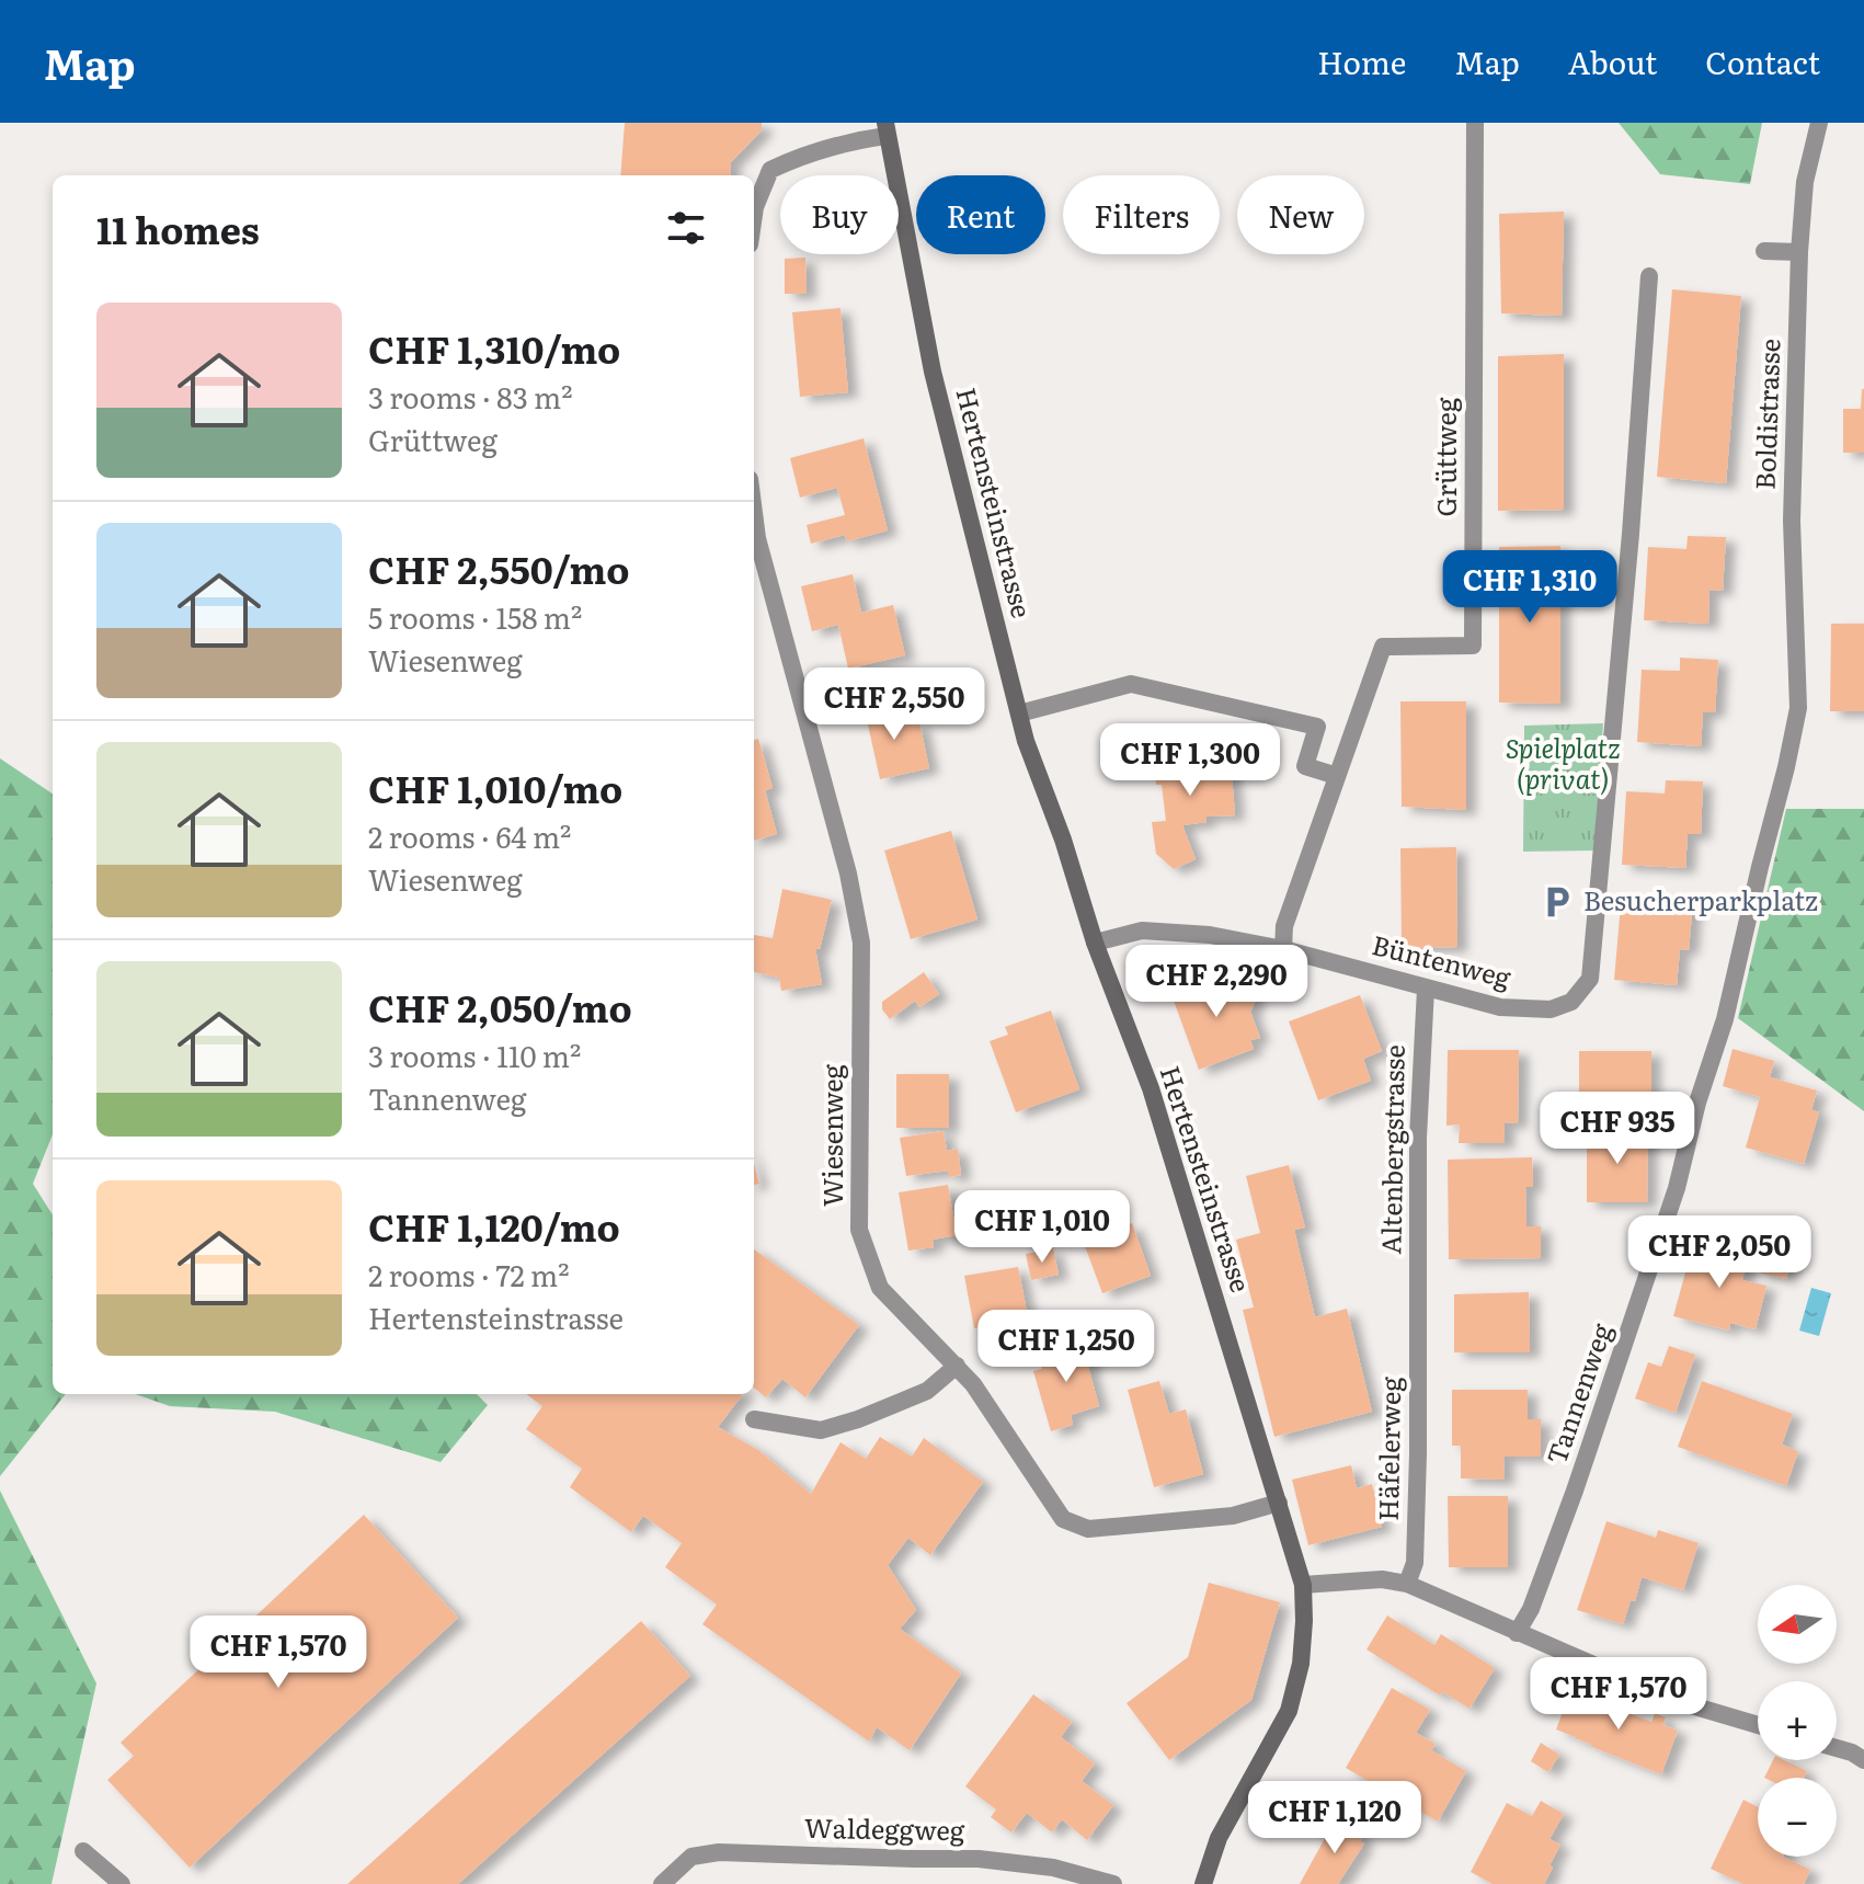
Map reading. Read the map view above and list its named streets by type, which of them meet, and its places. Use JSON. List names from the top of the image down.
{
  "streets": {
    "street": [
      "Boldistrasse",
      "Grüttweg",
      "Hertensteinstrasse",
      "Büntenweg",
      "Wiesenweg",
      "Altenbergstrasse",
      "Tannenweg",
      "Häfelerweg",
      "Waldeggweg"
    ]
  },
  "crossings": [
    ["Boldistrasse", "Tannenweg"],
    ["Grüttweg", "Büntenweg"],
    ["Hertensteinstrasse", "Büntenweg"],
    ["Hertensteinstrasse", "Wiesenweg"],
    ["Büntenweg", "Altenbergstrasse"],
    ["Altenbergstrasse", "Häfelerweg"]
  ],
  "parks": ["Spielplatz (privat)"],
  "places": {
    "parking": ["Besucherparkplatz"]
  },
  "north": "left",
  "page": {
    "header": "Map",
    "nav": [
      "Home",
      "Map",
      "About",
      "Contact"
    ],
    "chip": [
      "Buy",
      "Rent",
      "Filters",
      "New"
    ],
    "heading": "11 homes",
    "list": [
      {
        "name": "CHF 1,310/mo",
        "note": "3 rooms · 83 m² · Grüttweg"
      },
      {
        "name": "CHF 2,550/mo",
        "note": "5 rooms · 158 m² · Wiesenweg"
      },
      {
        "name": "CHF 1,010/mo",
        "note": "2 rooms · 64 m² · Wiesenweg"
      },
      {
        "name": "CHF 2,050/mo",
        "note": "3 rooms · 110 m² · Tannenweg"
      },
      {
        "name": "CHF 1,120/mo",
        "note": "2 rooms · 72 m² · Hertensteinstrasse"
      }
    ],
    "price": [
      "CHF 1,310",
      "CHF 2,550",
      "CHF 1,300",
      "CHF 2,290",
      "CHF 935",
      "CHF 1,010",
      "CHF 2,050",
      "CHF 1,250",
      "CHF 1,570",
      "CHF 1,570",
      "CHF 1,120"
    ],
    "map_buttons": ["+", "−"]
  }
}
